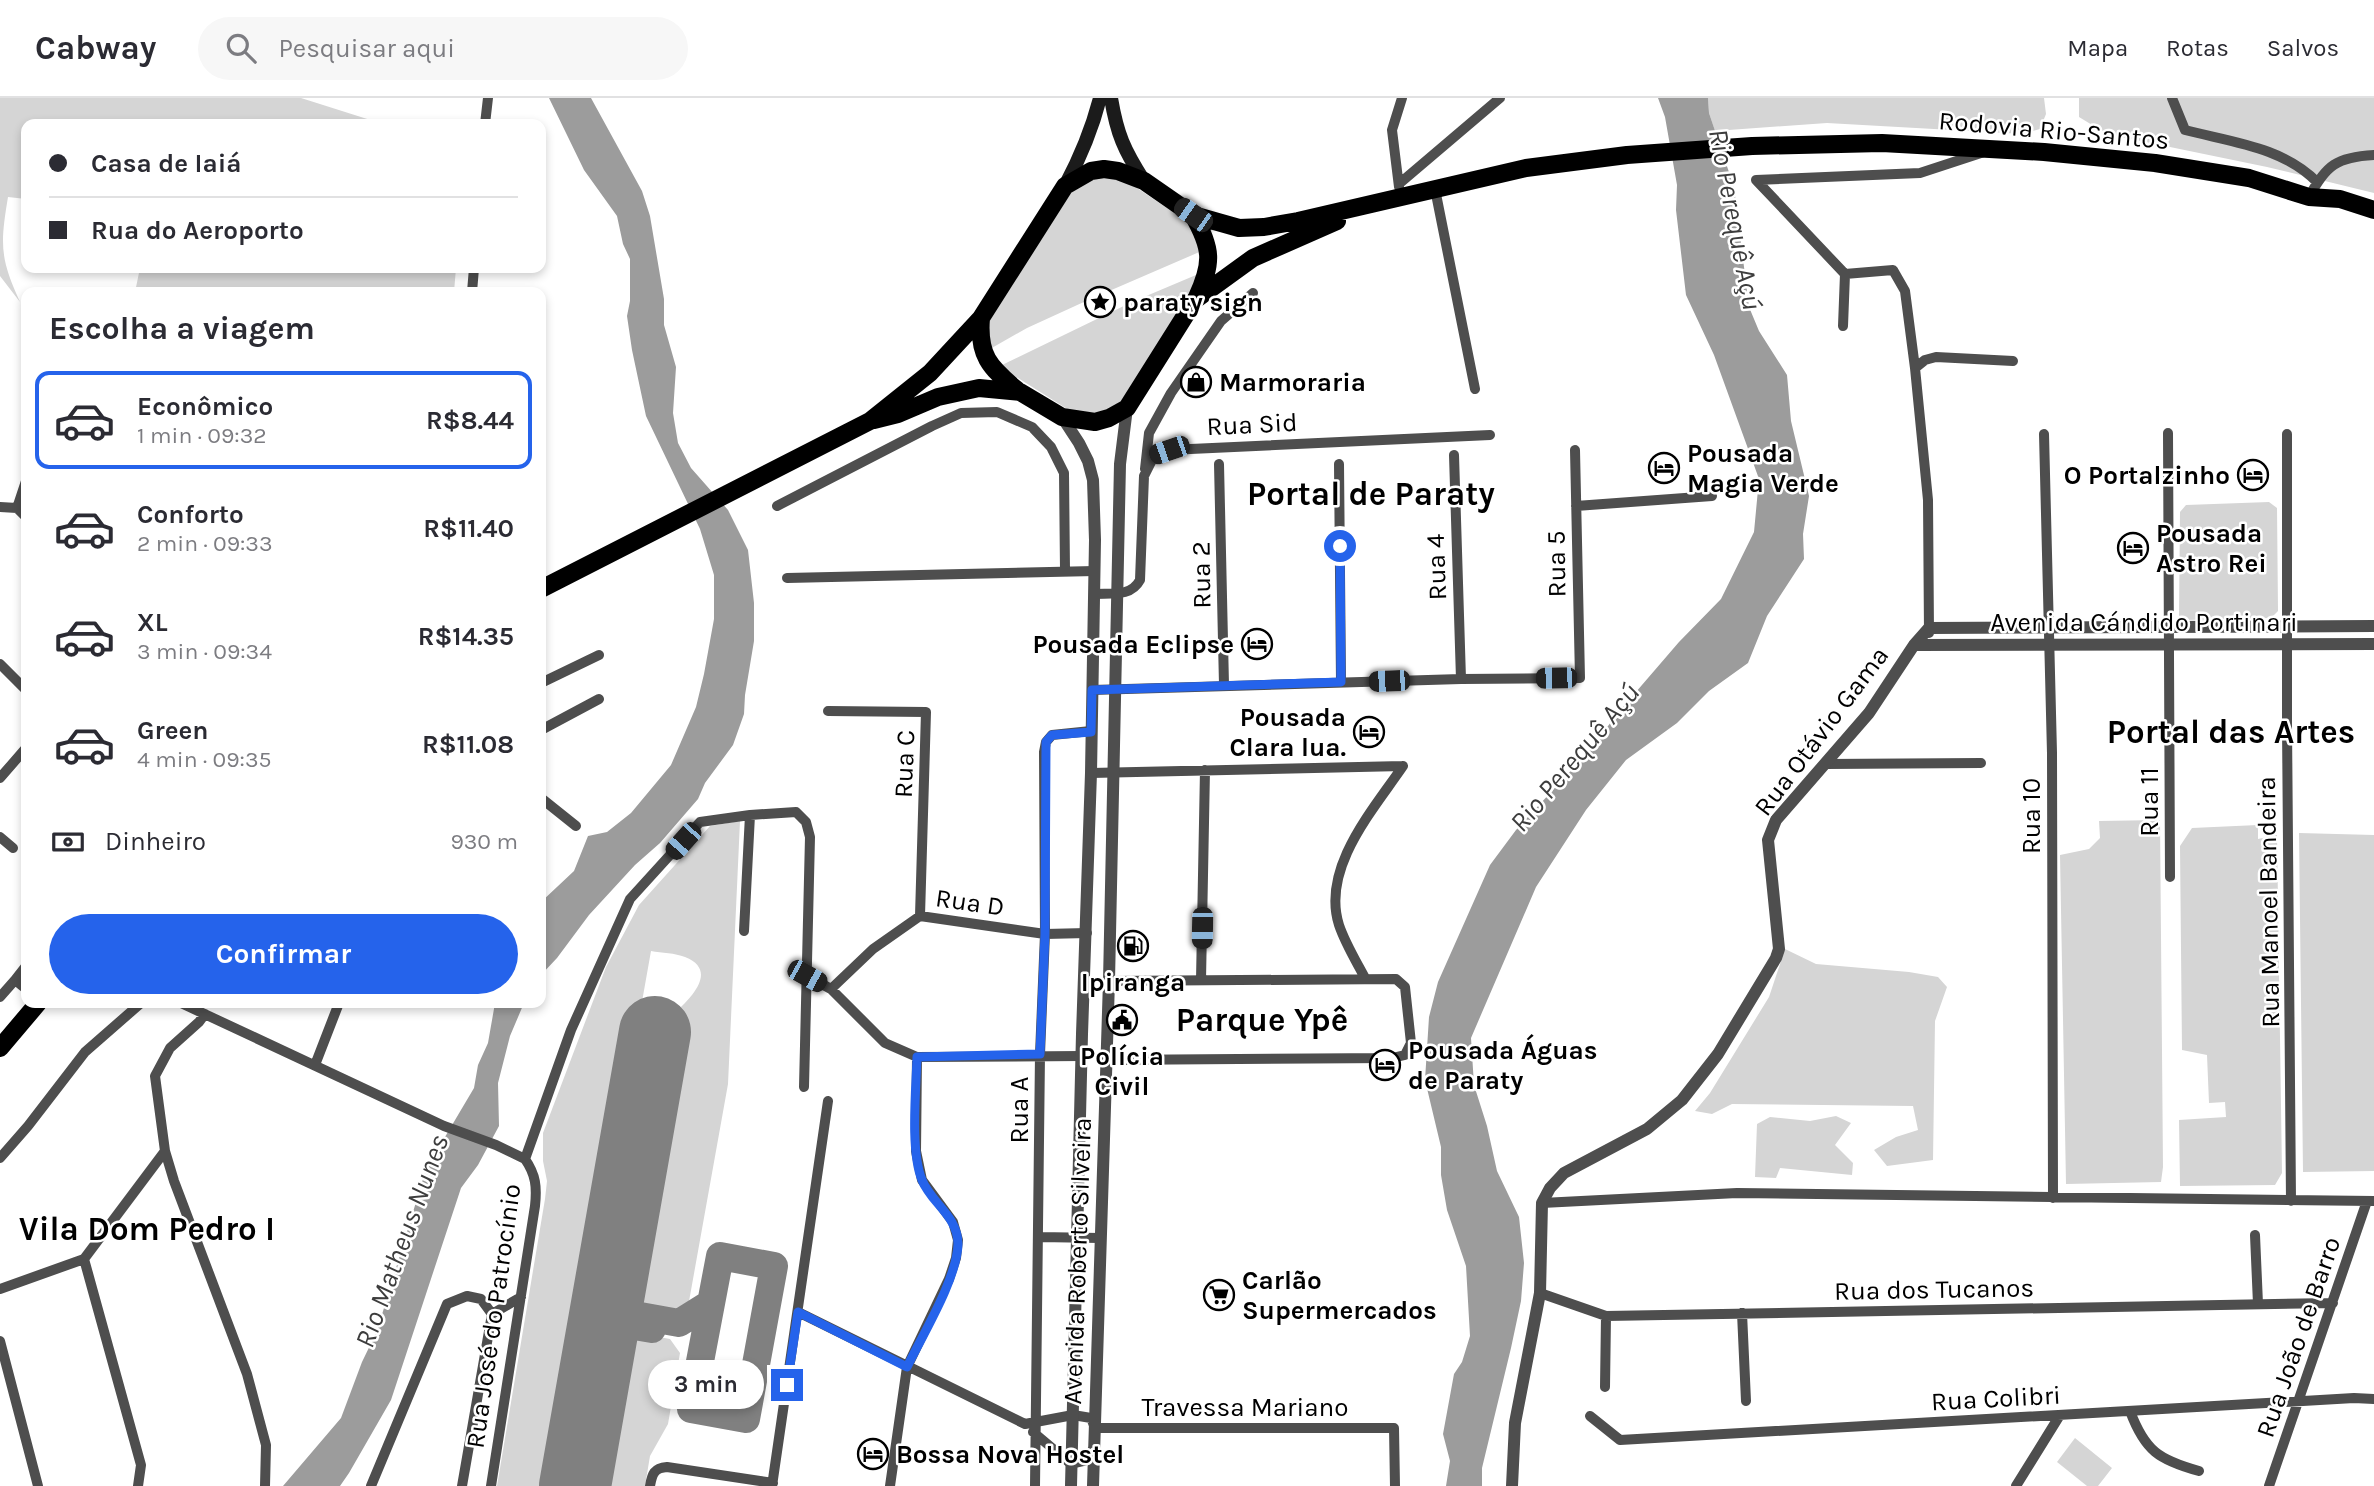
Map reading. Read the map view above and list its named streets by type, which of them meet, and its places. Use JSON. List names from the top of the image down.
{
  "streets": {
    "highway": ["Rodovia Rio-Santos"],
    "street": [
      "Rua Sid",
      "Rua 5",
      "Rua 4",
      "Rua 2",
      "Avenida Cándido Portinari",
      "Rua Otávio Gama",
      "Rua C",
      "Rua 11",
      "Rua 10",
      "Rua D",
      "Rua Manoel Bandeira",
      "Rua A",
      "Avenida Roberto Silveira",
      "Rua dos Tucanos",
      "Rua José do Patrocínio",
      "Rua João de Barro",
      "Rua Colibri",
      "Travessa Mariano"
    ]
  },
  "crossings": [
    ["Rua 5", "Rua 4"],
    ["Avenida Cándido Portinari", "Rua Otávio Gama"],
    ["Avenida Cándido Portinari", "Rua 11"],
    ["Avenida Cándido Portinari", "Rua 10"],
    ["Avenida Cándido Portinari", "Rua Manoel Bandeira"],
    ["Rua C", "Rua D"],
    ["Rua D", "Rua A"],
    ["Rua D", "Avenida Roberto Silveira"],
    ["Rua A", "Avenida Roberto Silveira"],
    ["Avenida Roberto Silveira", "Travessa Mariano"],
    ["Rua dos Tucanos", "Rua João de Barro"],
    ["Rua João de Barro", "Rua Colibri"]
  ],
  "districts": [
    "Portal de Paraty",
    "Portal das Artes",
    "Parque Ypê",
    "Vila Dom Pedro I"
  ],
  "water": ["Rio Perequê Açú", "Rio Matheus Nunes"],
  "places": {
    "place": ["paraty sign"],
    "shop": ["Marmoraria"],
    "hotel": [
      "Pousada Magia Verde",
      "O Portalzinho",
      "Pousada Astro Rei",
      "Pousada Eclipse",
      "Pousada Clara lua.",
      "Pousada Águas de Paraty",
      "Bossa Nova Hostel"
    ],
    "fuel station": ["Ipiranga"],
    "public building": ["Polícia Civil"],
    "supermarket": ["Carlão Supermercados"]
  },
  "page": {
    "header": "Cabway",
    "search": "Pesquisar aqui",
    "nav": ["Mapa", "Rotas", "Salvos"],
    "banner": ["Casa de Iaiá", "Rua do Aeroporto"],
    "heading": "Escolha a viagem",
    "list": [
      {
        "name": "Econômico",
        "note": "1 min · 09:32",
        "value": "R$8.44"
      },
      {
        "name": "Conforto",
        "note": "2 min · 09:33",
        "value": "R$11.40"
      },
      {
        "name": "XL",
        "note": "3 min · 09:34",
        "value": "R$14.35"
      },
      {
        "name": "Green",
        "note": "4 min · 09:35",
        "value": "R$11.08"
      }
    ],
    "pay": ["Dinheiro", "930 m"],
    "buttons": "Confirmar",
    "bubble": "3 min"
  }
}
